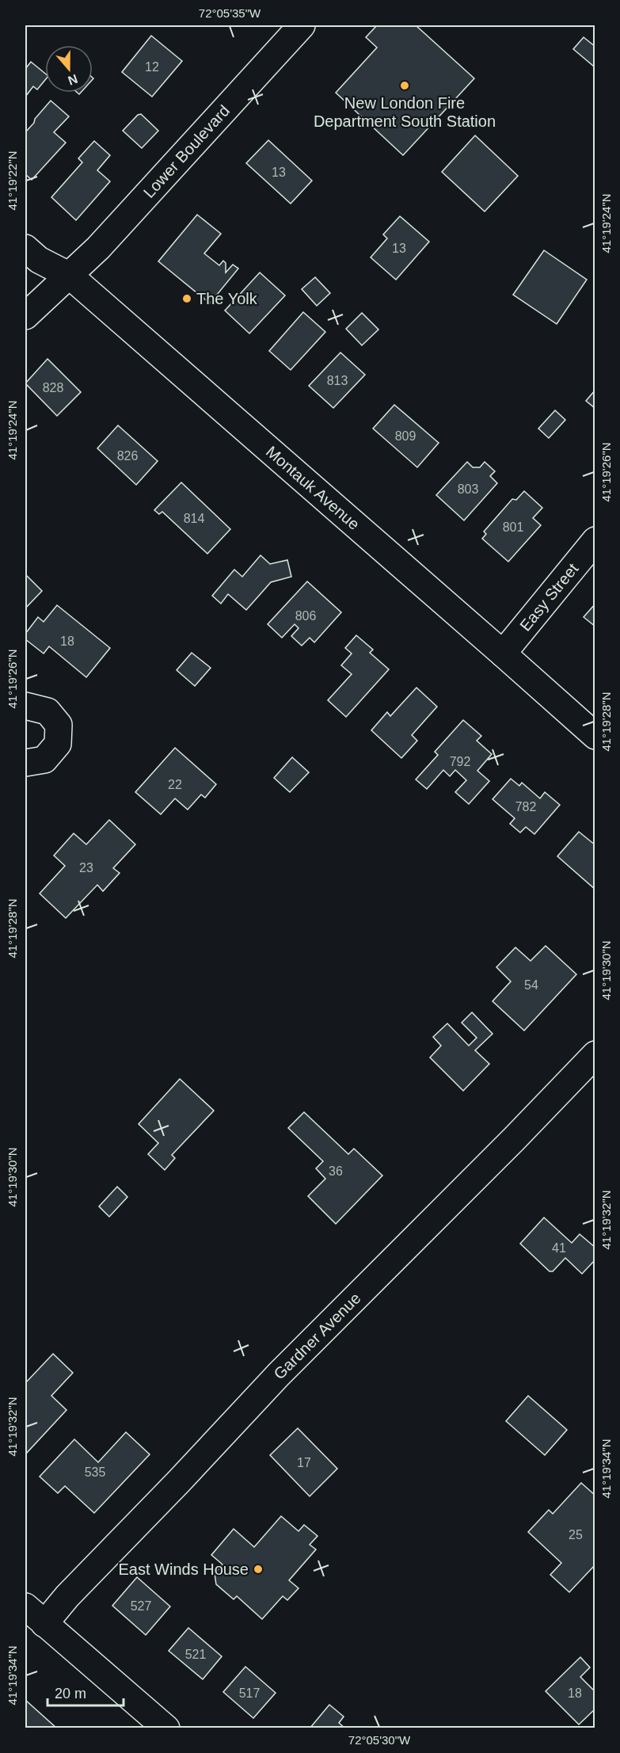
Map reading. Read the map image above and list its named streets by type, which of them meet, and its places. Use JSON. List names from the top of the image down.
{
  "streets": {
    "street": [
      "Lower Boulevard",
      "Montauk Avenue",
      "Easy Street",
      "Gardner Avenue"
    ]
  },
  "crossings": [
    ["Lower Boulevard", "Montauk Avenue"],
    ["Montauk Avenue", "Easy Street"]
  ],
  "places": ["New London Fire Department South Station", "The Yolk", "East Winds House"],
  "house_numbers": [
    "12",
    "13",
    "13",
    "813",
    "828",
    "809",
    "826",
    "803",
    "814",
    "801",
    "806",
    "18",
    "792",
    "22",
    "782",
    "23",
    "54",
    "36",
    "41",
    "17",
    "535",
    "25",
    "527",
    "521",
    "517",
    "18"
  ],
  "scale_bar": "20 m",
  "north": "bottom",
  "coordinates": [
    "72°05'35\"W",
    "41°19'22\"N",
    "41°19'24\"N",
    "41°19'26\"N",
    "41°19'28\"N",
    "41°19'30\"N",
    "41°19'32\"N",
    "41°19'34\"N",
    "72°05'30\"W"
  ]
}
